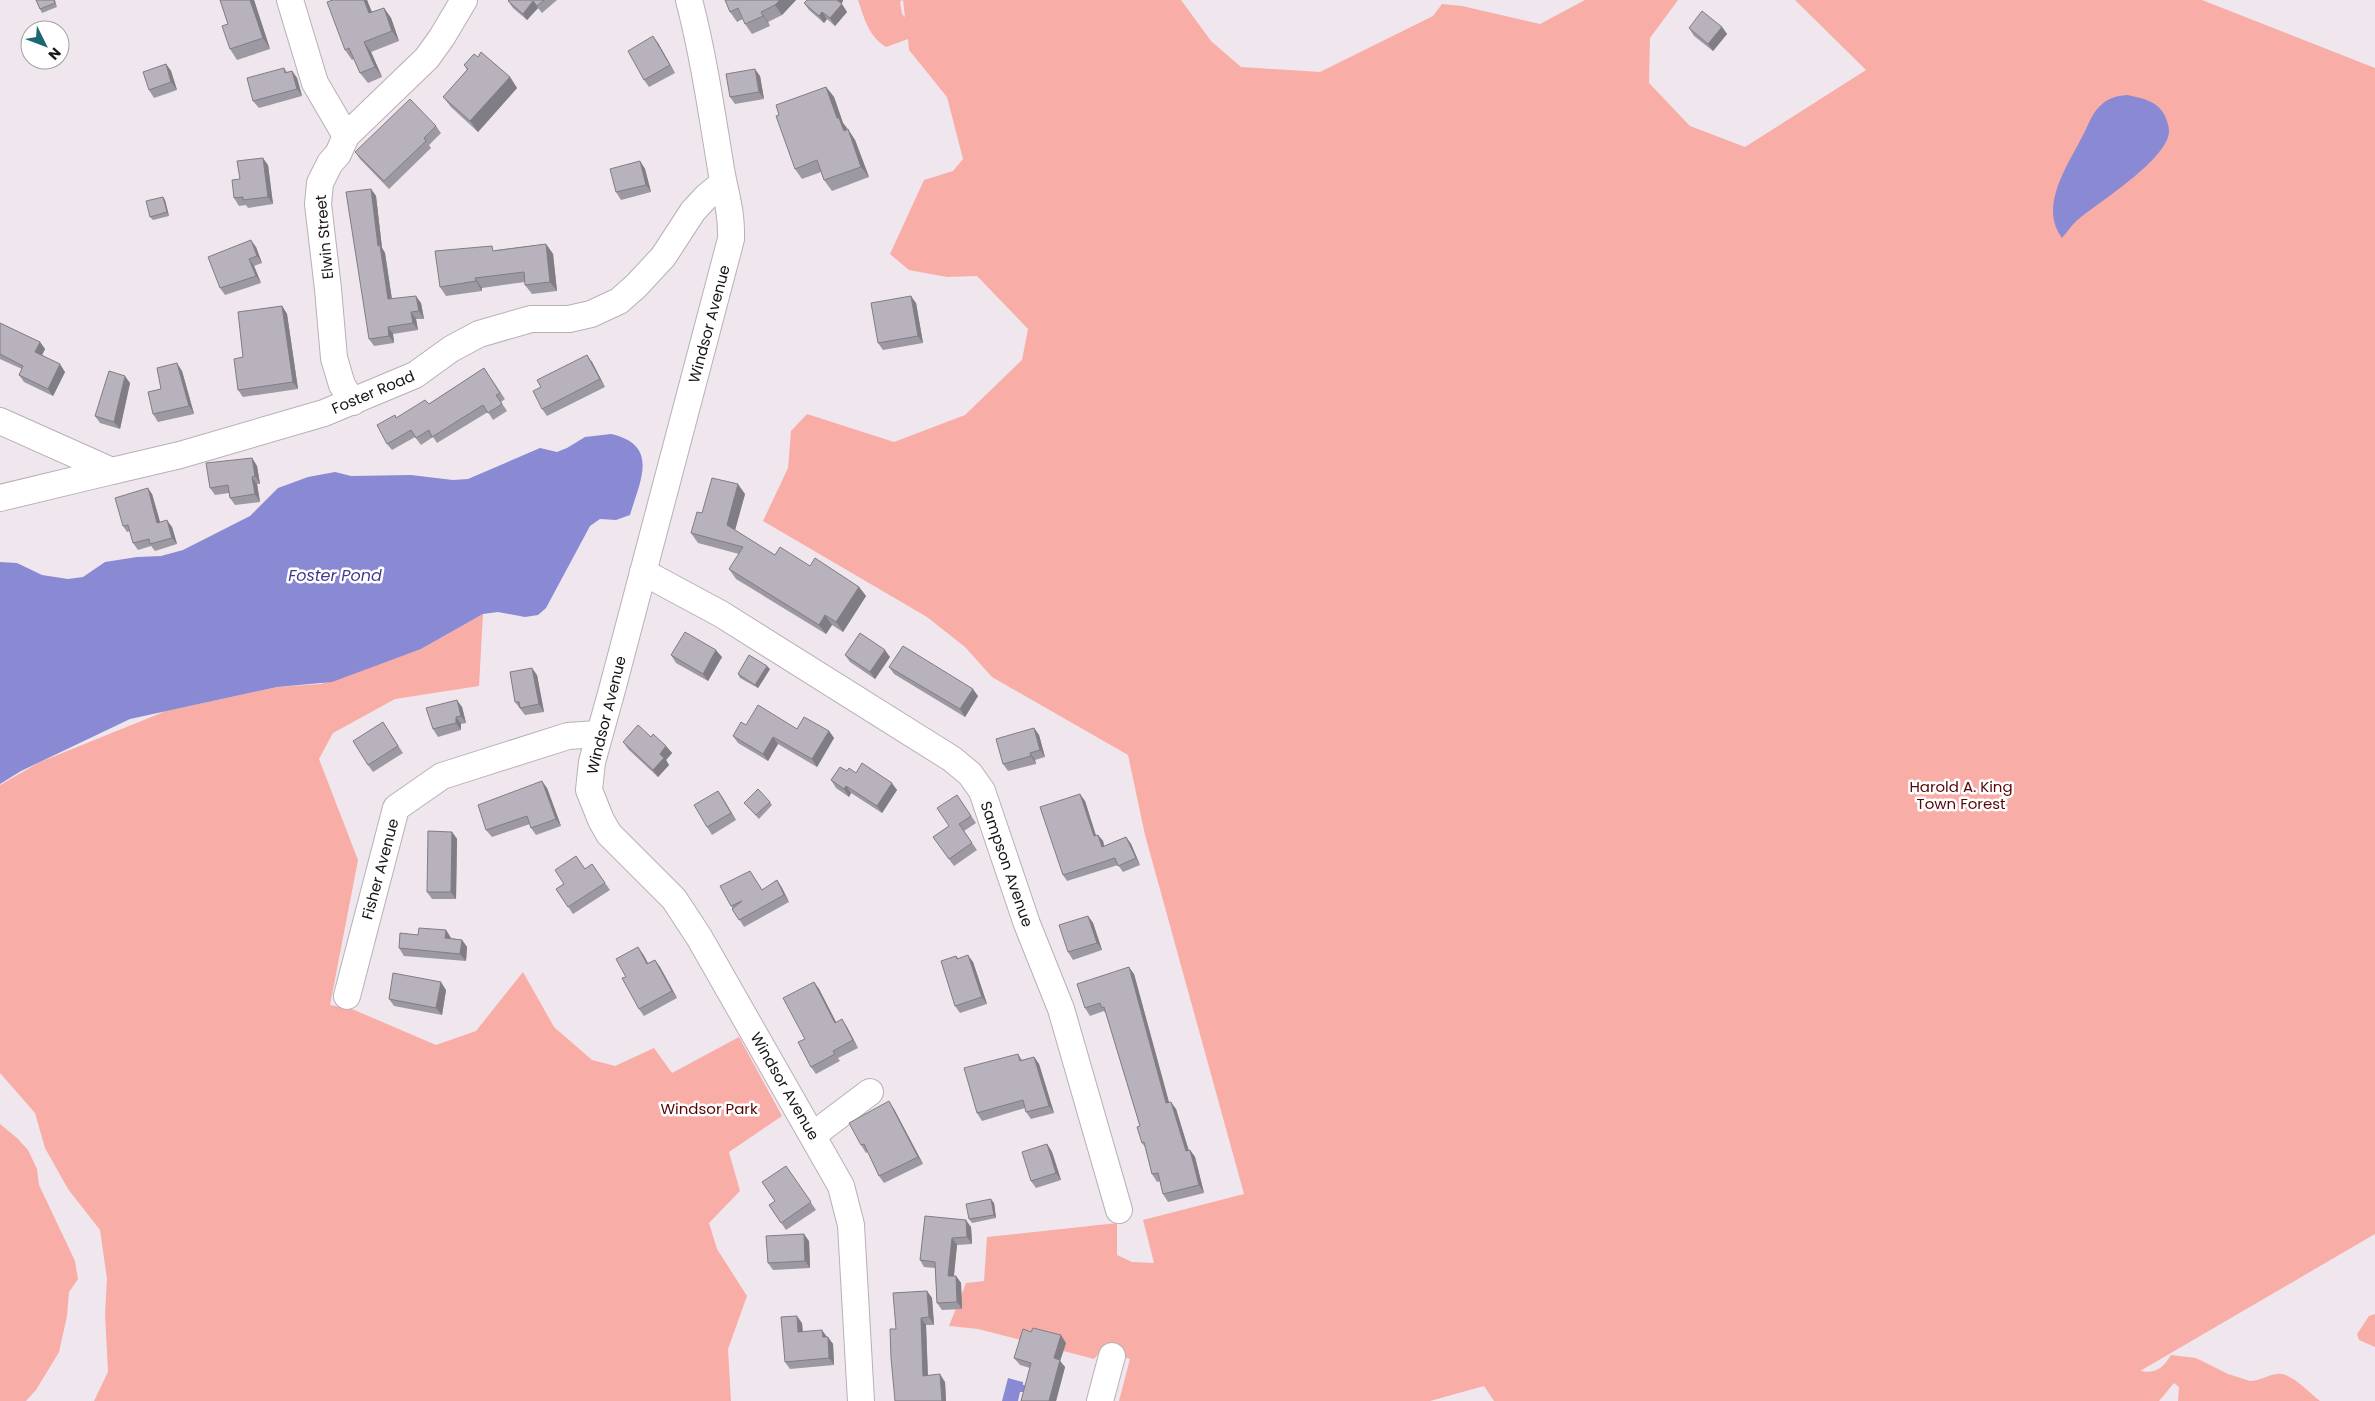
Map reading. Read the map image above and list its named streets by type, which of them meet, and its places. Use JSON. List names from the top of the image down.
{
  "streets": {
    "street": [
      "Elwin Street",
      "Windsor Avenue",
      "Foster Road",
      "Sampson Avenue",
      "Fisher Avenue"
    ]
  },
  "crossings": [
    ["Elwin Street", "Foster Road"],
    ["Windsor Avenue", "Foster Road"],
    ["Windsor Avenue", "Sampson Avenue"],
    ["Windsor Avenue", "Fisher Avenue"]
  ],
  "water": ["Foster Pond"],
  "parks": ["Harold A. King Town Forest", "Windsor Park"],
  "north": "bottom right"
}
